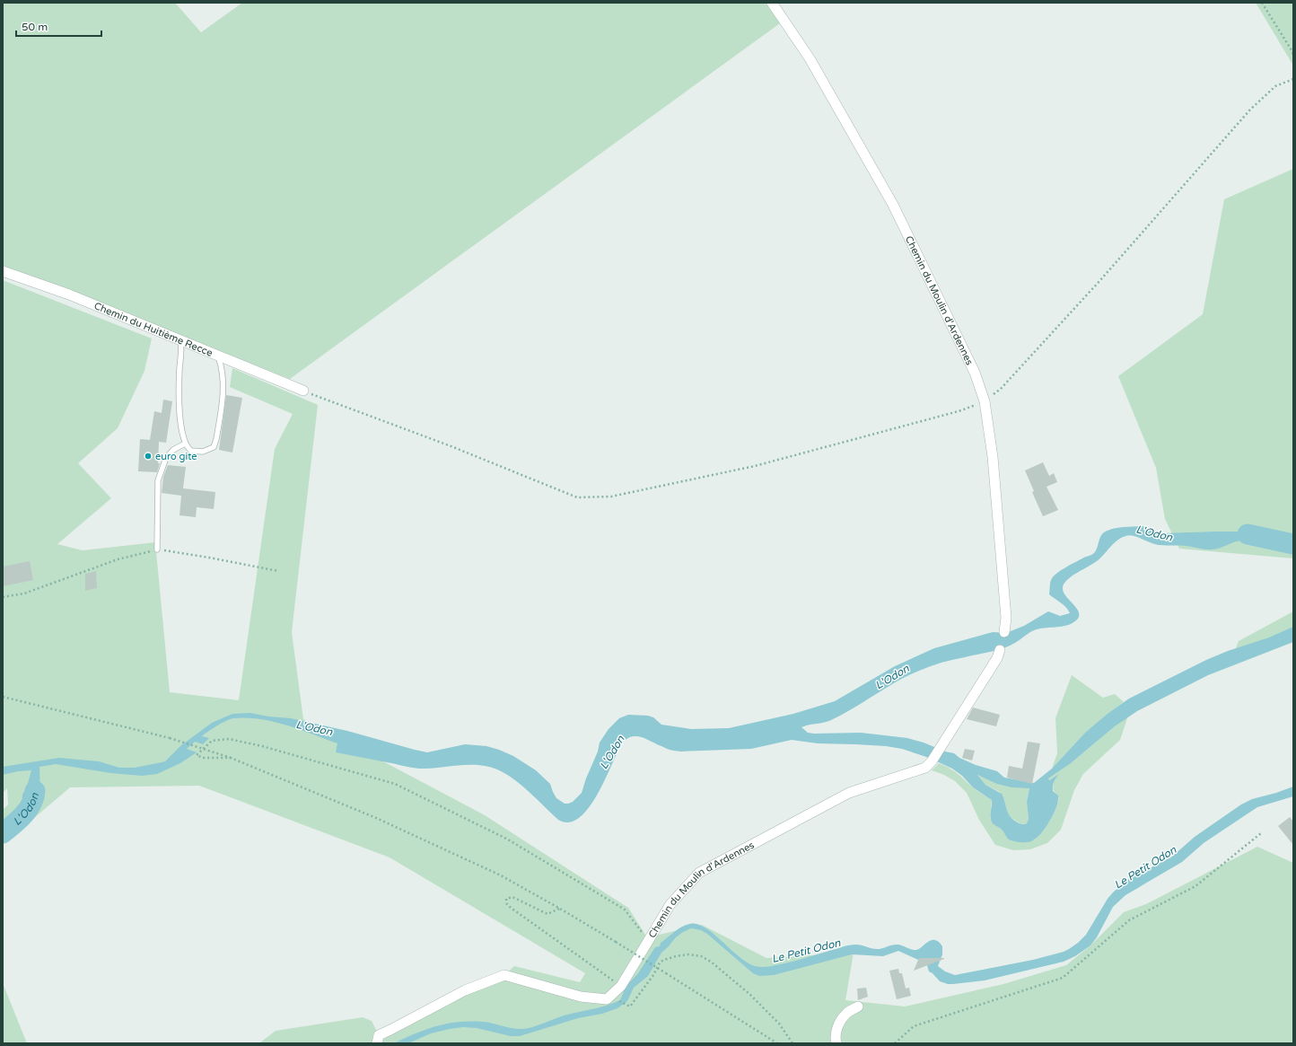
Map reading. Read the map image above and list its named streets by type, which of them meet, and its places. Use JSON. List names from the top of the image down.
{
  "streets": {
    "street": ["Chemin du Moulin d'Ardennes", "Chemin du Huitième Recce"]
  },
  "water": ["L'Odon", "Le Petit Odon"],
  "places": ["euro gite"],
  "scale_bar": "50 m"
}
